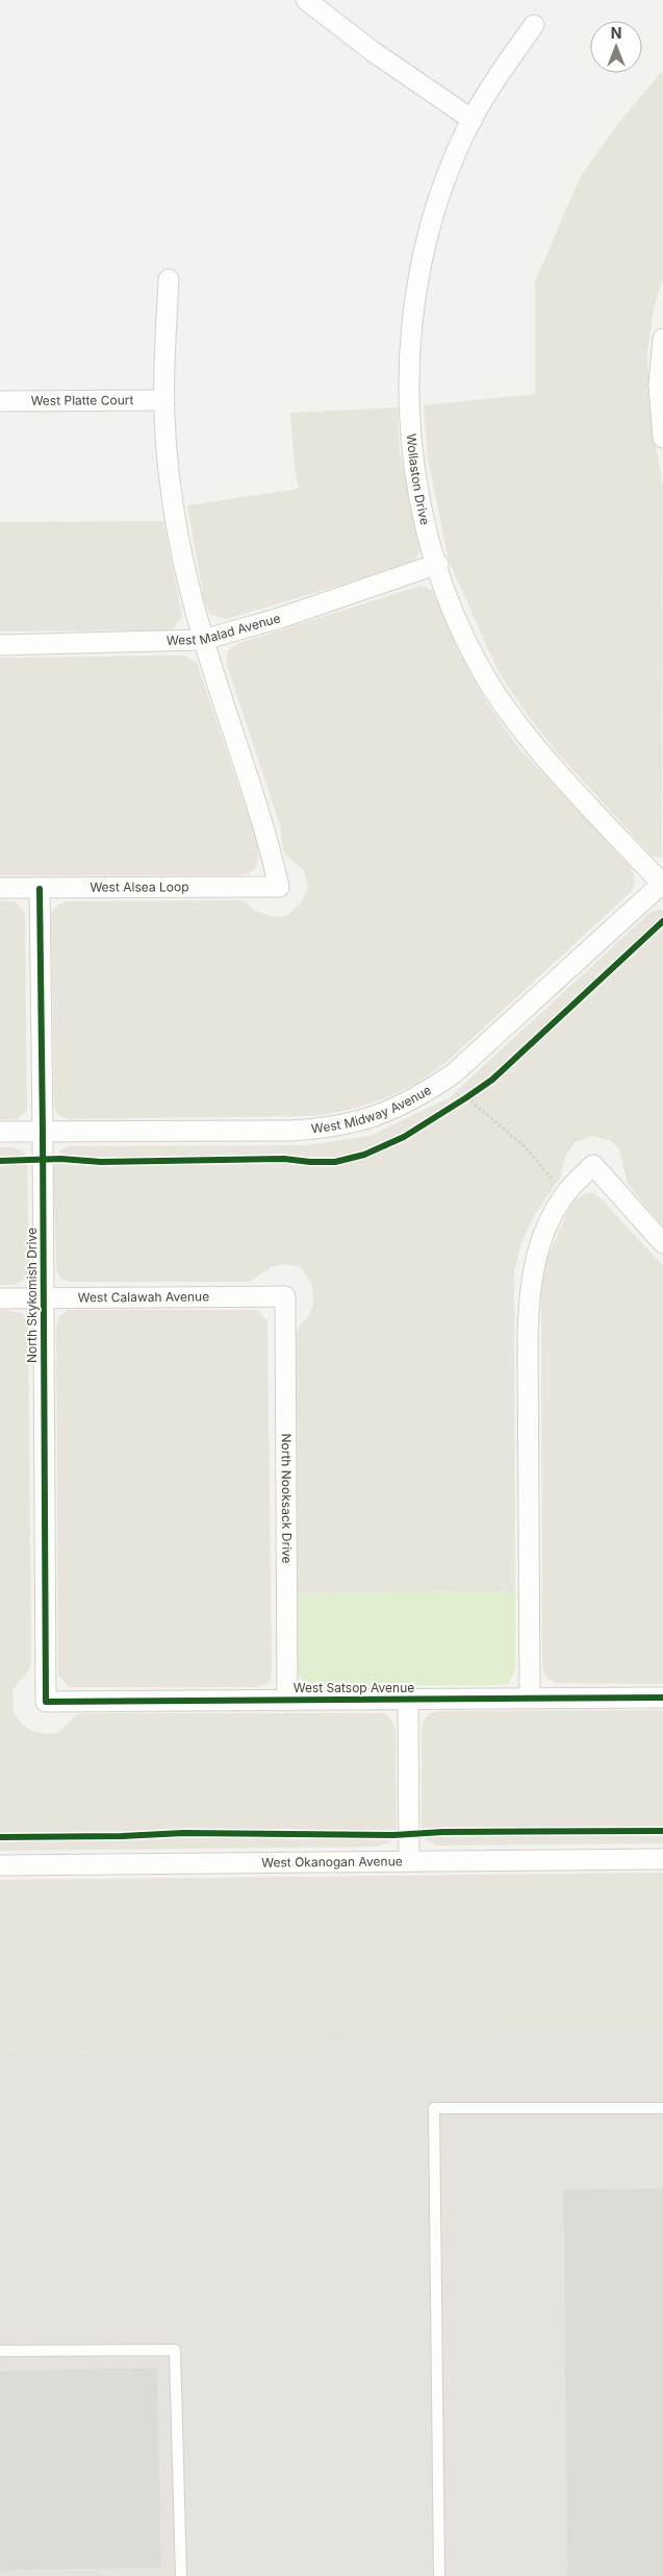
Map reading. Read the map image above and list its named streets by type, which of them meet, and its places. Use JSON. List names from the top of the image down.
{
  "streets": {
    "street": [
      "West Platte Court",
      "Wollaston Drive",
      "West Malad Avenue",
      "West Alsea Loop",
      "West Midway Avenue",
      "North Skykomish Drive",
      "West Calawah Avenue",
      "North Nooksack Drive",
      "West Satsop Avenue",
      "West Okanogan Avenue"
    ]
  },
  "crossings": [
    ["Wollaston Drive", "West Malad Avenue"],
    ["Wollaston Drive", "West Midway Avenue"],
    ["West Malad Avenue", "West Alsea Loop"],
    ["West Alsea Loop", "North Skykomish Drive"],
    ["West Midway Avenue", "North Skykomish Drive"],
    ["North Skykomish Drive", "West Calawah Avenue"],
    ["North Skykomish Drive", "West Satsop Avenue"],
    ["West Calawah Avenue", "North Nooksack Drive"],
    ["North Nooksack Drive", "West Satsop Avenue"]
  ],
  "north": "top"
}
